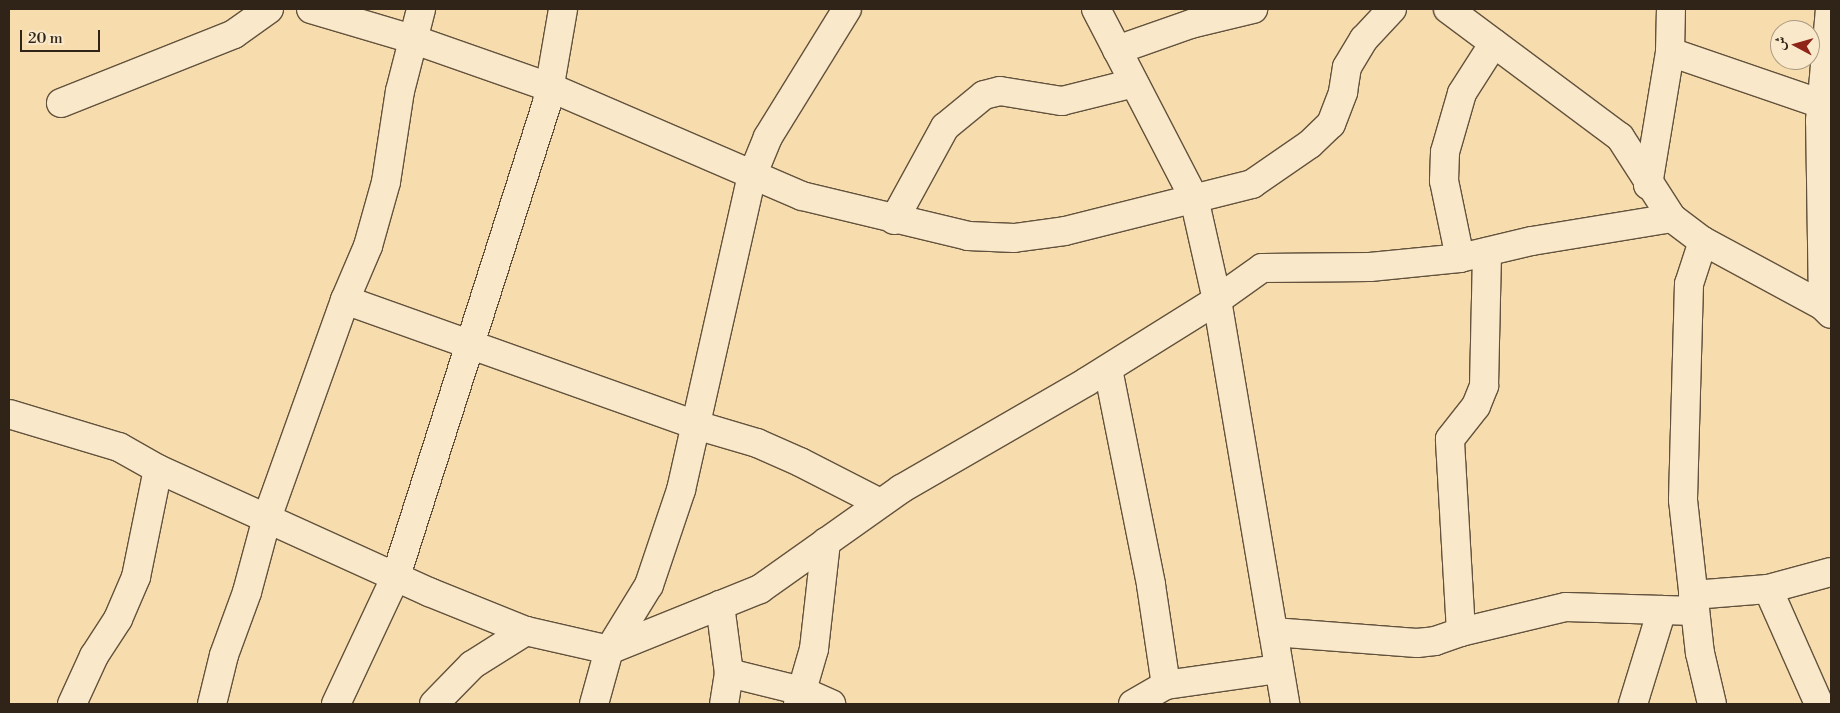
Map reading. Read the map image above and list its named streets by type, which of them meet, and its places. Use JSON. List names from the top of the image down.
{
  "scale_bar": "20 m",
  "north": "left"
}
